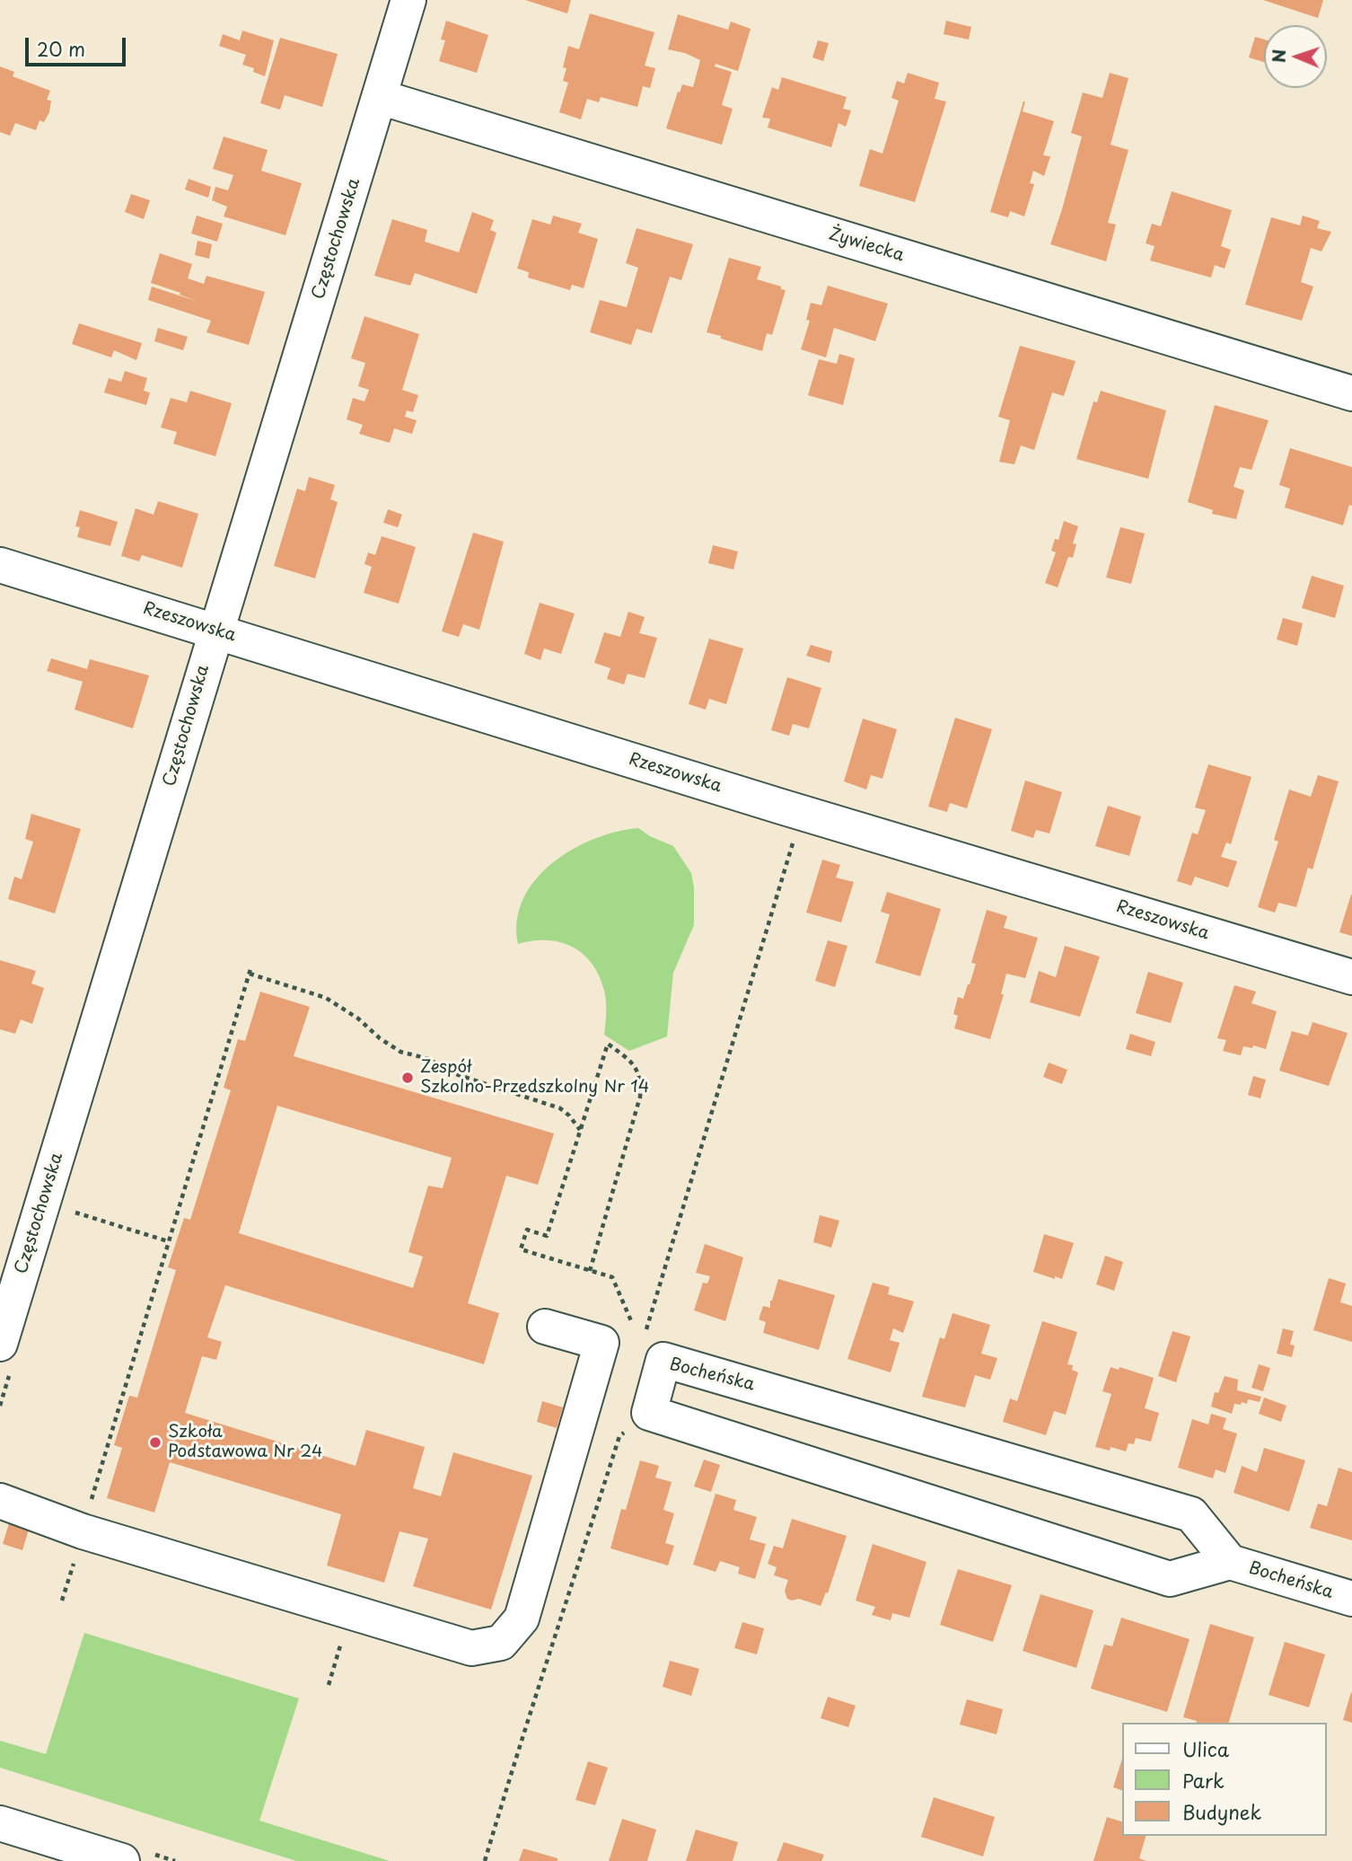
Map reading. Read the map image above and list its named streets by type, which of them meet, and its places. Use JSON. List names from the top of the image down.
{
  "streets": {
    "street": [
      "Częstochowska",
      "Żywiecka",
      "Rzeszowska",
      "Bocheńska"
    ]
  },
  "crossings": [
    ["Częstochowska", "Żywiecka"],
    ["Częstochowska", "Rzeszowska"]
  ],
  "places": ["Zespół Szkolno-Przedszkolny Nr 14", "Szkoła Podstawowa Nr 24"],
  "legend": ["Ulica", "Park", "Budynek"],
  "scale_bar": "20 m",
  "north": "left"
}
